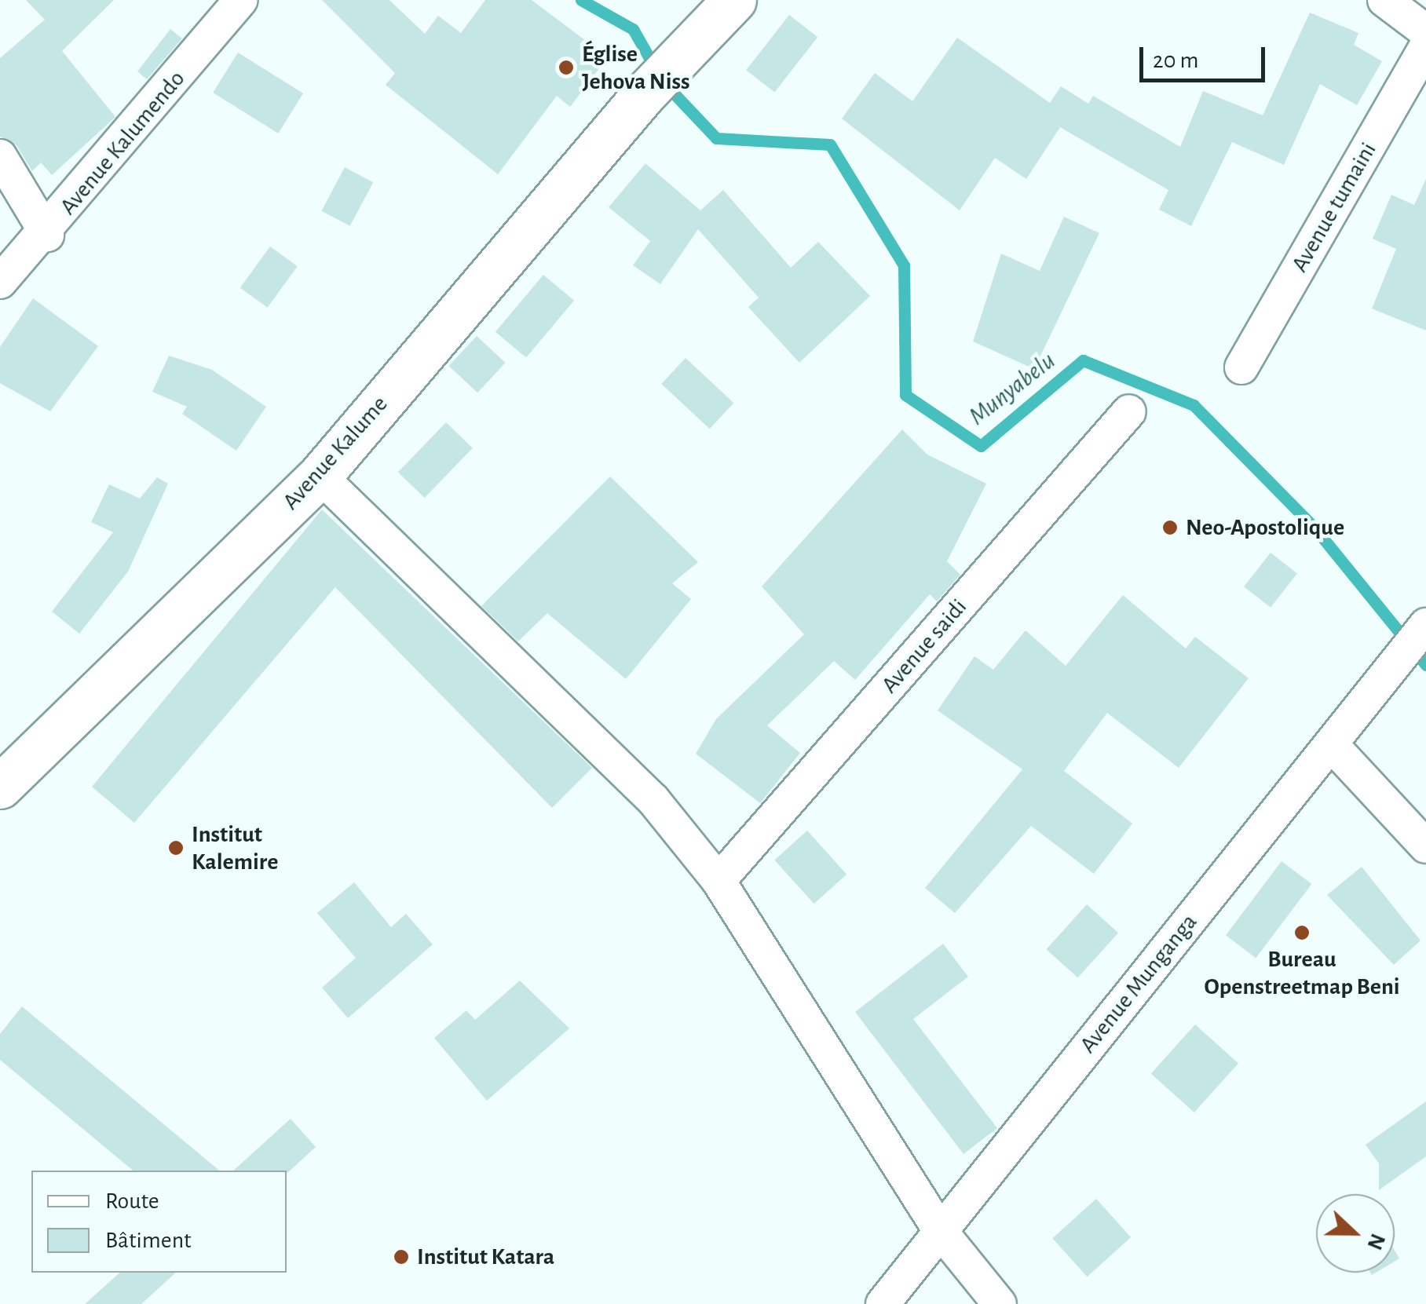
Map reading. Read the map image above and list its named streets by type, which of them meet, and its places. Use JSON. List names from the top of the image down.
{
  "streets": {
    "street": [
      "Avenue Kalumendo",
      "Avenue tumaini",
      "Avenue Kalume",
      "Avenue saidi",
      "Avenue Munganga"
    ]
  },
  "water": ["Munyabelu"],
  "places": [
    "Église Jehova Niss",
    "Neo-Apostolique",
    "Institut Kalemire",
    "Bureau Openstreetmap Beni",
    "Institut Katara"
  ],
  "legend": ["Route", "Bâtiment"],
  "scale_bar": "20 m",
  "north": "right"
}
